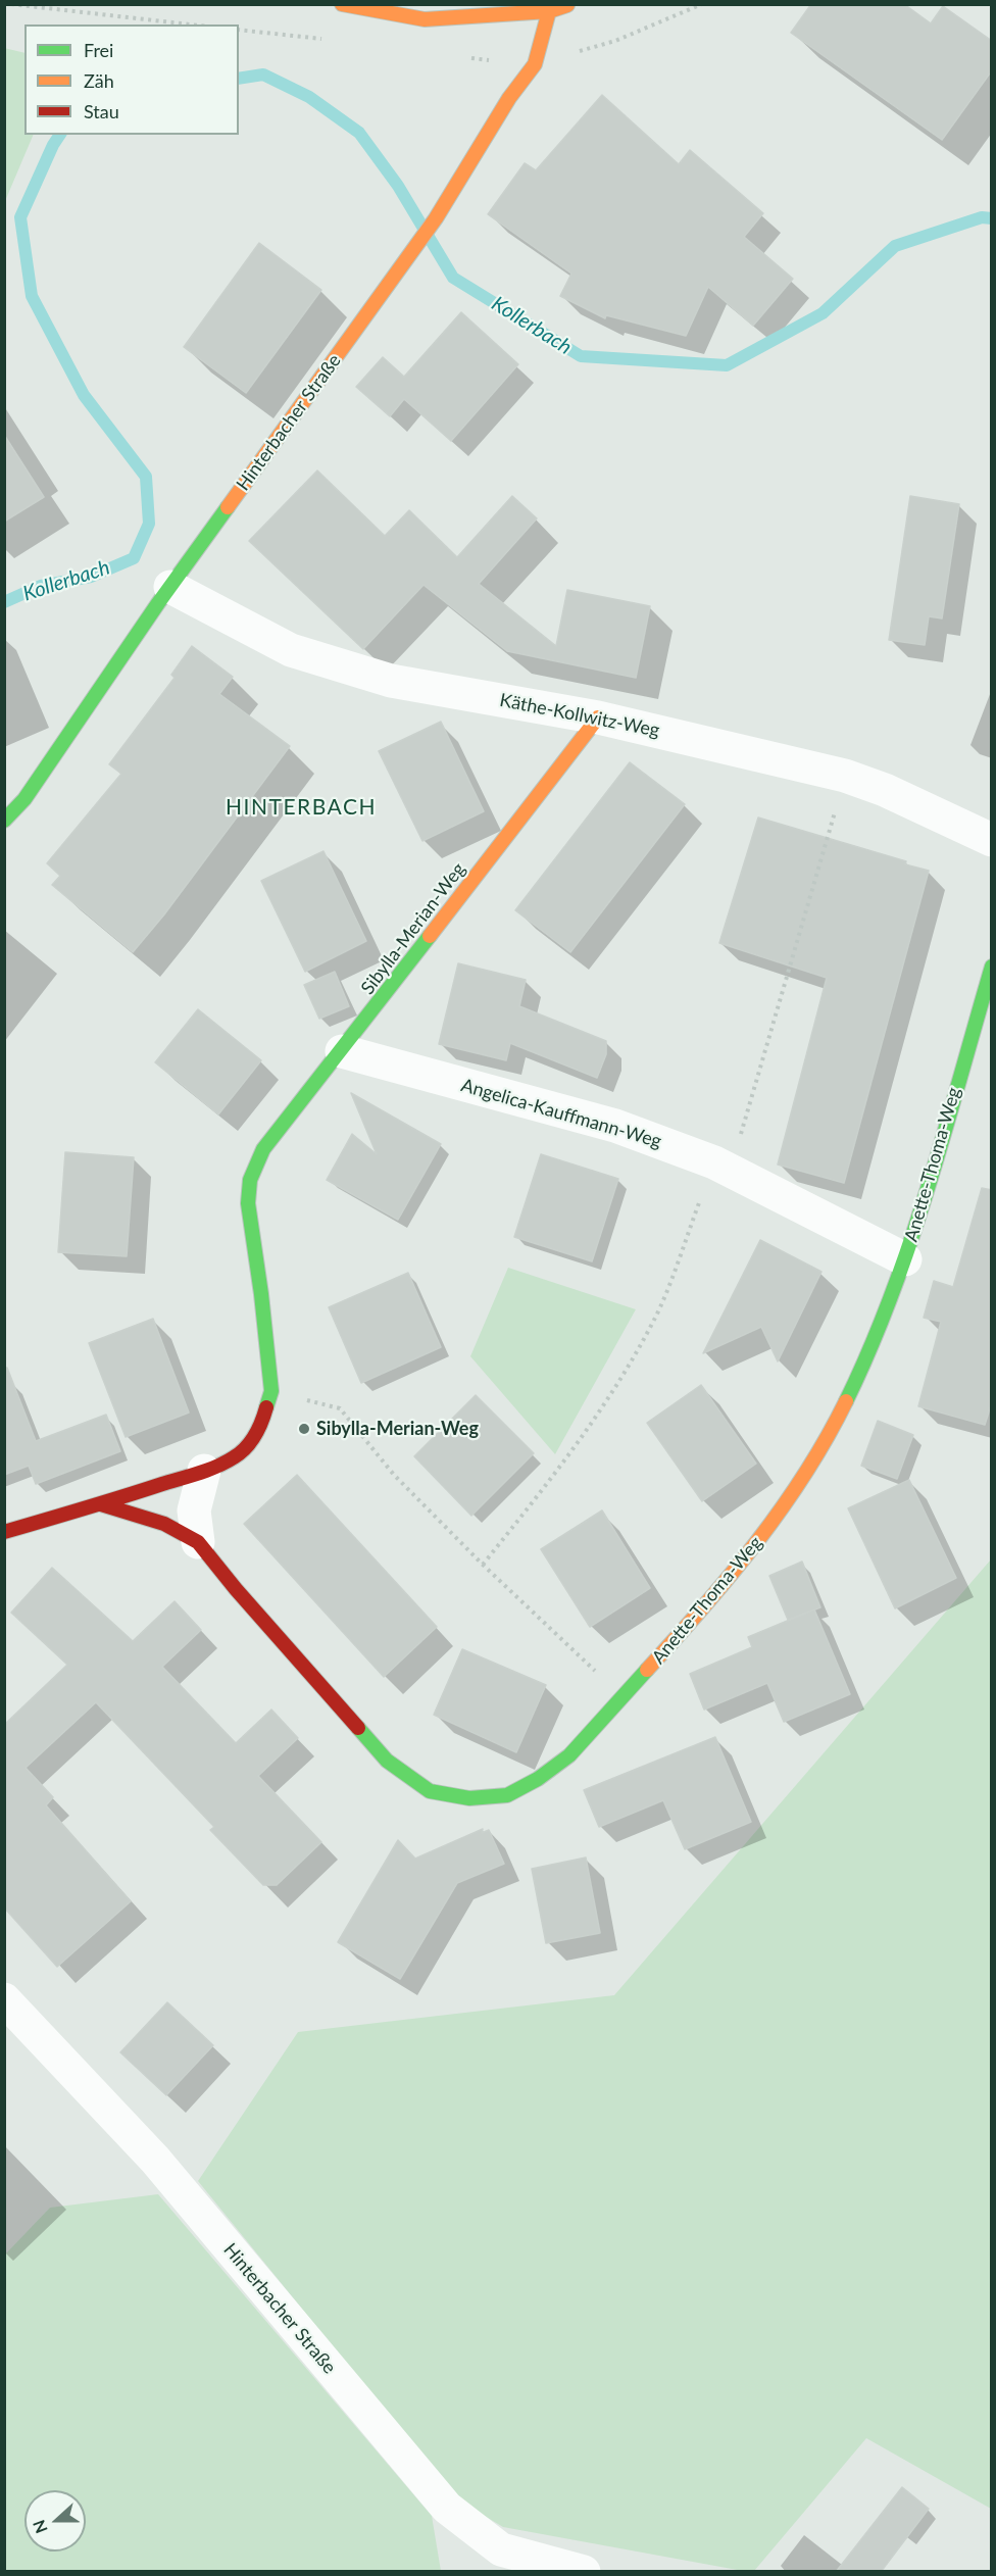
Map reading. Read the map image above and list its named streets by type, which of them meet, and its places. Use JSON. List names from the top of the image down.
{
  "streets": {
    "street": [
      "Hinterbacher Straße",
      "Käthe-Kollwitz-Weg",
      "Sibylla-Merian-Weg",
      "Angelica-Kauffmann-Weg",
      "Anette-Thoma-Weg"
    ]
  },
  "crossings": [
    ["Hinterbacher Straße", "Käthe-Kollwitz-Weg"],
    ["Käthe-Kollwitz-Weg", "Sibylla-Merian-Weg"],
    ["Sibylla-Merian-Weg", "Angelica-Kauffmann-Weg"],
    ["Sibylla-Merian-Weg", "Anette-Thoma-Weg"],
    ["Angelica-Kauffmann-Weg", "Anette-Thoma-Weg"]
  ],
  "districts": ["HINTERBACH"],
  "water": ["Kollerbach"],
  "places": ["Sibylla-Merian-Weg"],
  "legend": ["Frei", "Zäh", "Stau"],
  "north": "left"
}
